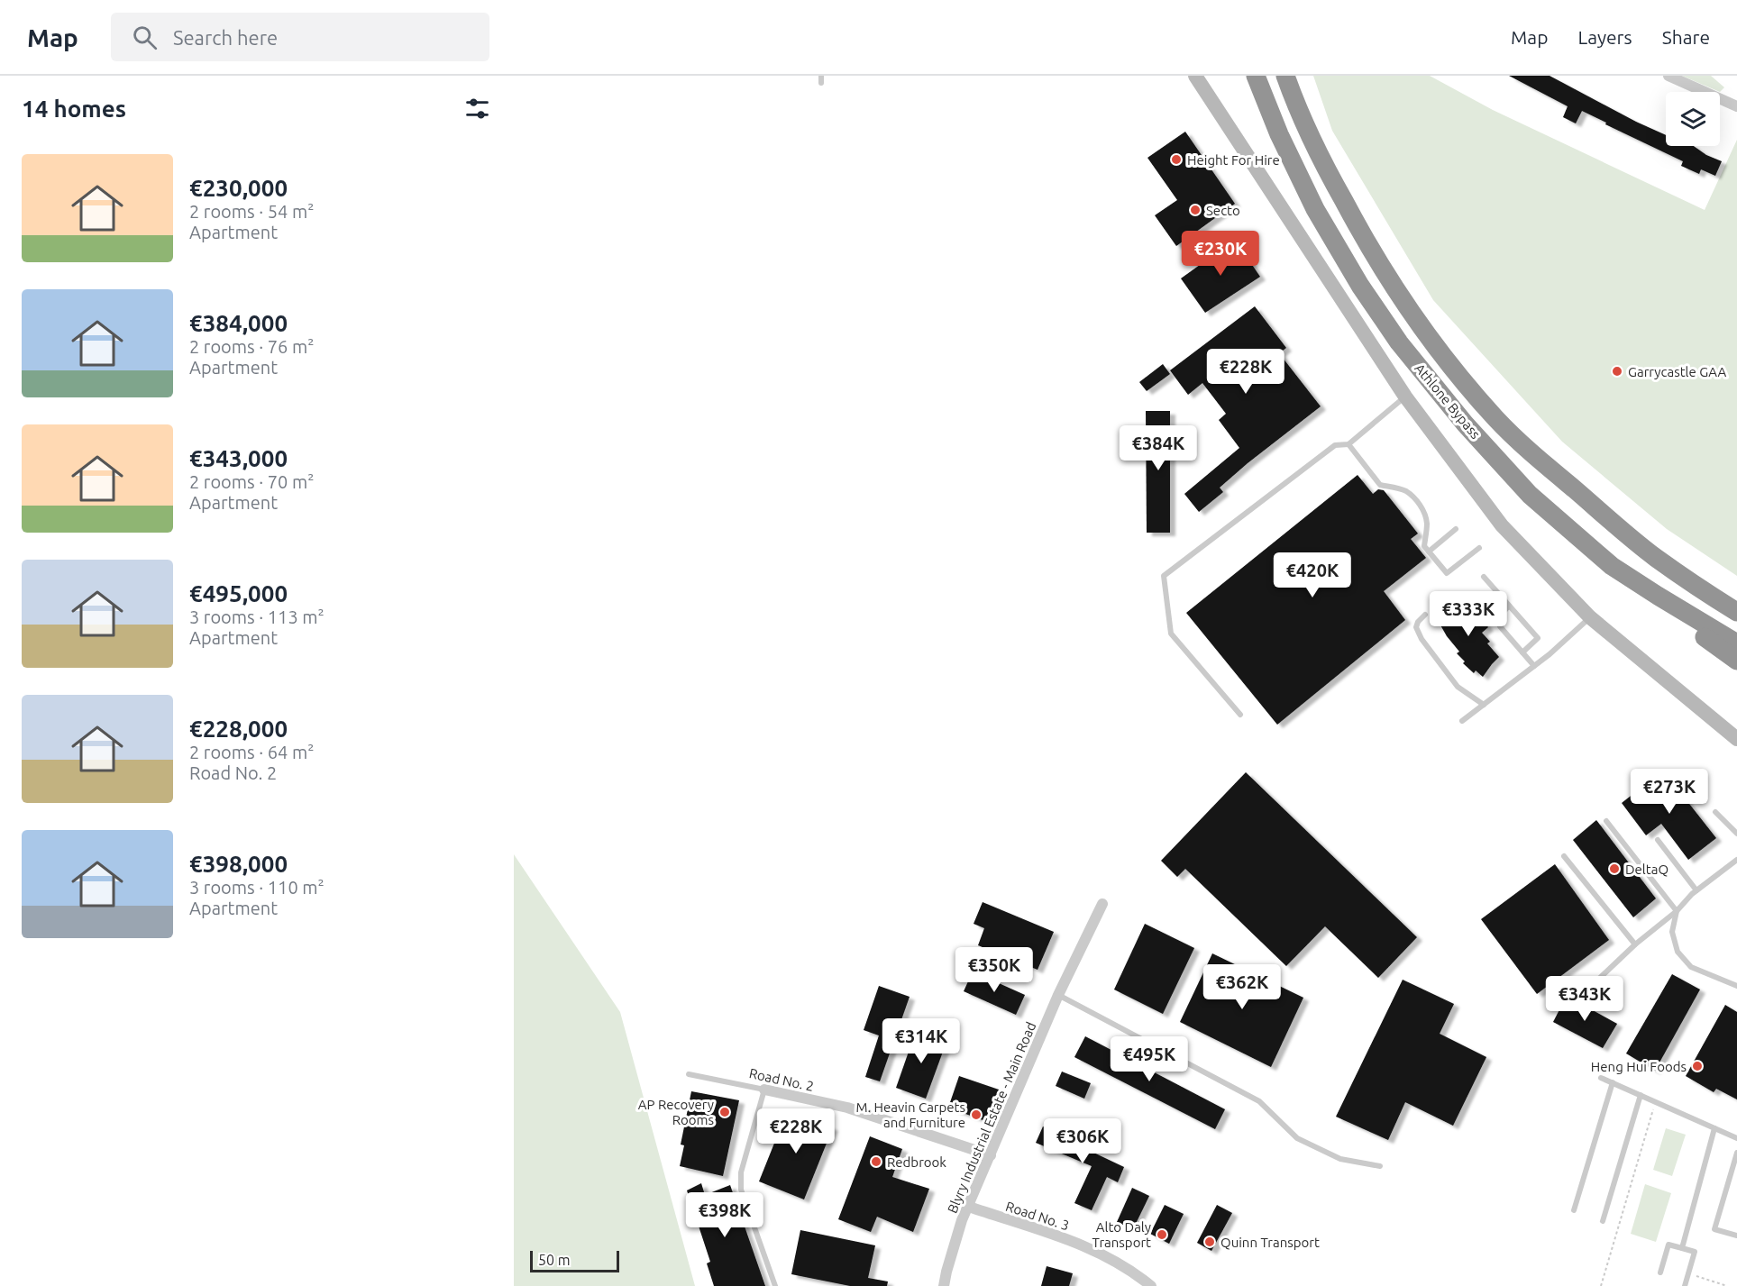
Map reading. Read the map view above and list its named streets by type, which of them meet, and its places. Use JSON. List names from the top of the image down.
{
  "streets": {
    "highway": ["Athlone Bypass"],
    "street": ["Road No. 2", "Blyry Industrial Estate - Main Road", "Road No. 3"]
  },
  "crossings": [
    ["Road No. 2", "Blyry Industrial Estate - Main Road"],
    ["Blyry Industrial Estate - Main Road", "Road No. 3"]
  ],
  "places": [
    "Height For Hire",
    "Secto",
    "Garrycastle GAA",
    "DeltaQ",
    "Heng Hui Foods",
    "AP Recovery Rooms",
    "M. Heavin Carpets and Furniture",
    "Redbrook",
    "Alto Daly Transport",
    "Quinn Transport"
  ],
  "scale_bar": "50 m",
  "page": {
    "header": "Map",
    "search": "Search here",
    "nav": ["Map", "Layers", "Share"],
    "heading": "14 homes",
    "list": [
      {
        "name": "€230,000",
        "note": "2 rooms · 54 m² · Apartment"
      },
      {
        "name": "€384,000",
        "note": "2 rooms · 76 m² · Apartment"
      },
      {
        "name": "€343,000",
        "note": "2 rooms · 70 m² · Apartment"
      },
      {
        "name": "€495,000",
        "note": "3 rooms · 113 m² · Apartment"
      },
      {
        "name": "€228,000",
        "note": "2 rooms · 64 m² · Road No. 2"
      },
      {
        "name": "€398,000",
        "note": "3 rooms · 110 m² · Apartment"
      }
    ],
    "price": [
      "€230K",
      "€228K",
      "€384K",
      "€420K",
      "€333K",
      "€273K",
      "€350K",
      "€362K",
      "€343K",
      "€314K",
      "€495K",
      "€228K",
      "€306K",
      "€398K"
    ],
    "scale": "50 m"
  }
}
